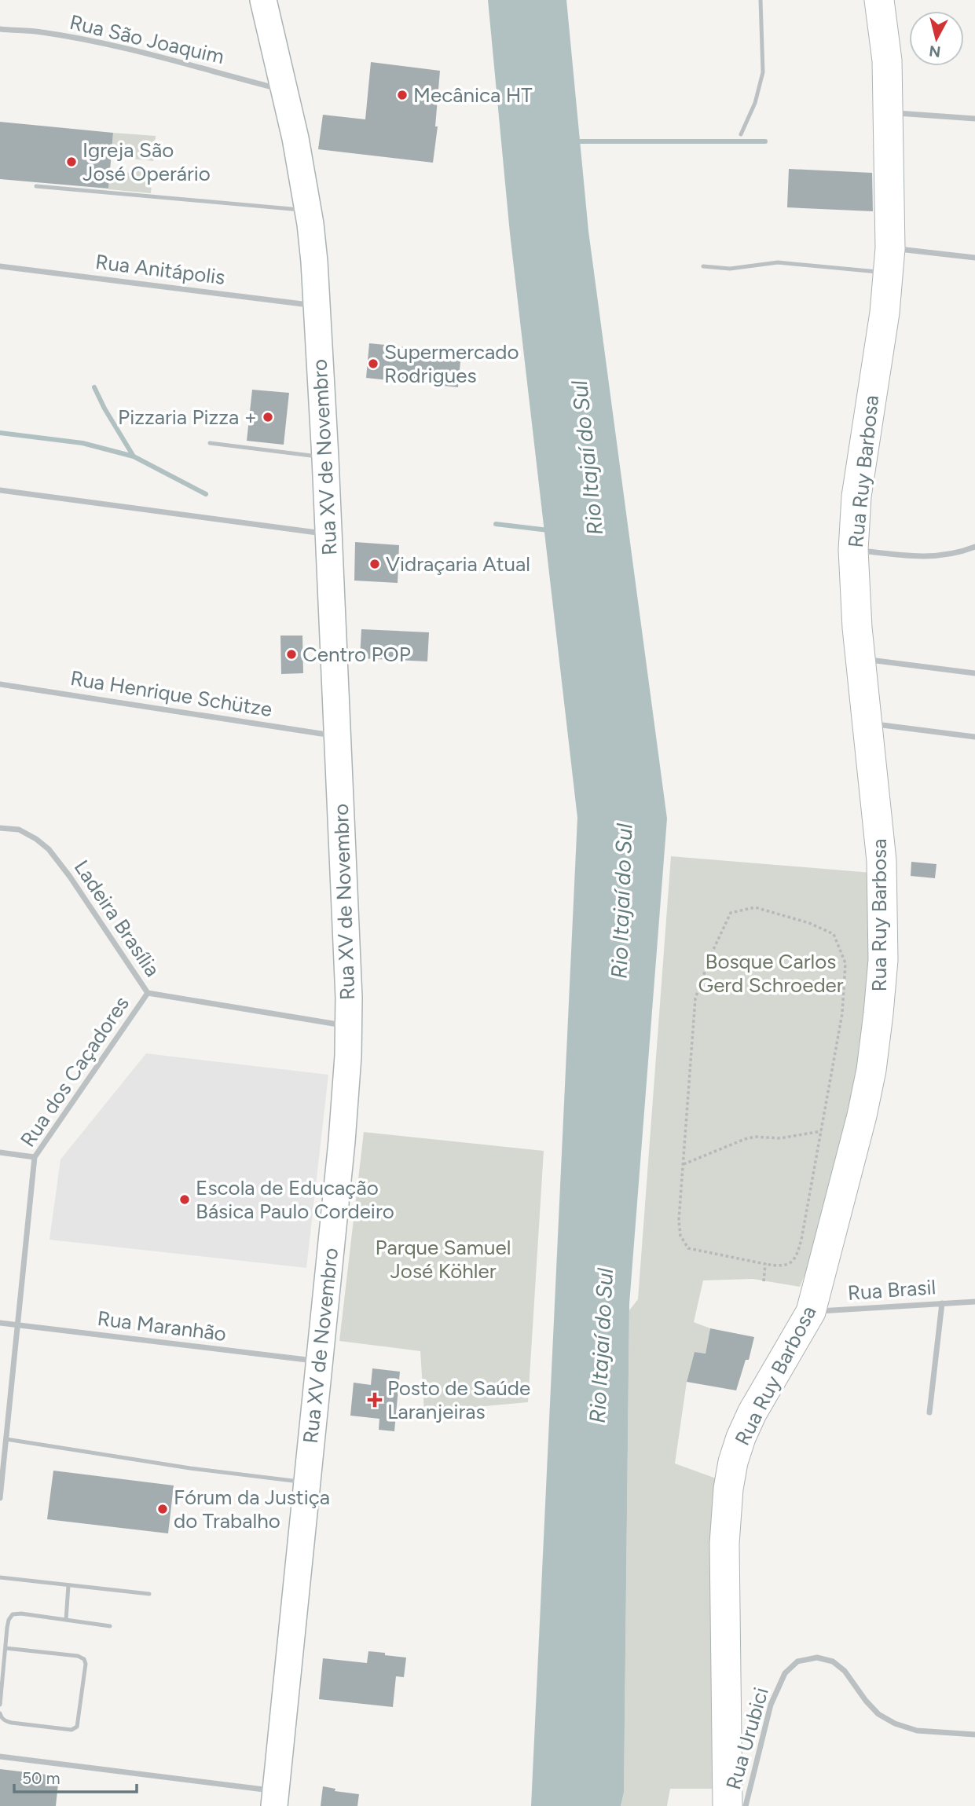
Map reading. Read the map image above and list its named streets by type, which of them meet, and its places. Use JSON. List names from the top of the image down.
{
  "streets": {
    "main road": ["Rua XV de Novembro", "Rua Ruy Barbosa"],
    "street": [
      "Rua São Joaquim",
      "Rua Anitápolis",
      "Rua Henrique Schütze",
      "Ladeira Brasília",
      "Rua dos Caçadores",
      "Rua Brasil",
      "Rua Maranhão",
      "Rua Urubici"
    ]
  },
  "crossings": [
    ["Rua São Joaquim", "Rua XV de Novembro"],
    ["Rua Anitápolis", "Rua XV de Novembro"],
    ["Rua XV de Novembro", "Rua Henrique Schütze"],
    ["Rua XV de Novembro", "Ladeira Brasília"],
    ["Rua XV de Novembro", "Rua Maranhão"],
    ["Rua Ruy Barbosa", "Rua Brasil"],
    ["Ladeira Brasília", "Rua dos Caçadores"],
    ["Rua dos Caçadores", "Rua Maranhão"]
  ],
  "water": ["Rio Itajaí do Sul"],
  "parks": ["Bosque Carlos Gerd Schroeder", "Parque Samuel José Köhler"],
  "places": {
    "other": [
      "Mecânica HT",
      "Igreja São José Operário",
      "Supermercado Rodrigues",
      "Pizzaria Pizza +",
      "Vidraçaria Atual",
      "Centro POP",
      "Escola de Educação Básica Paulo Cordeiro",
      "Fórum da Justiça do Trabalho"
    ],
    "health": ["Posto de Saúde Laranjeiras"]
  },
  "scale_bar": "50 m",
  "north": "bottom"
}
